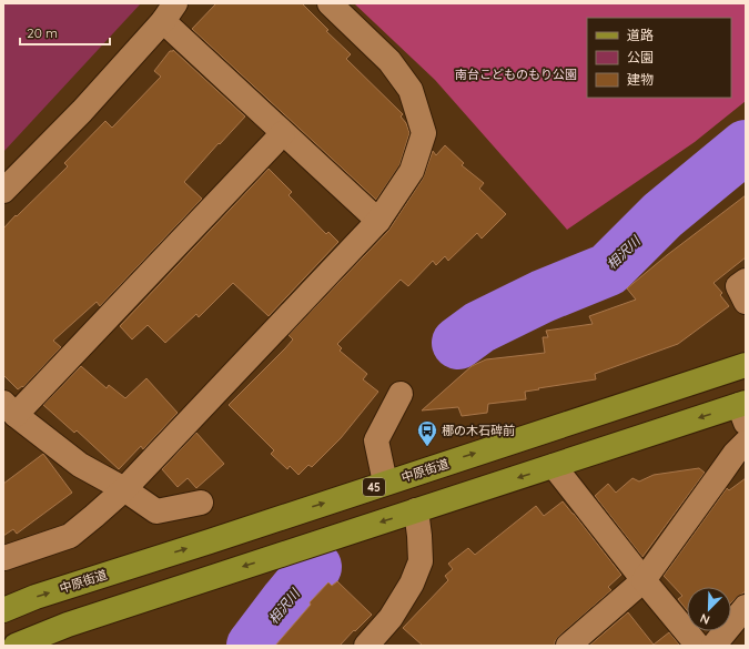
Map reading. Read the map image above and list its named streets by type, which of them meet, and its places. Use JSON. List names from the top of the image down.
{
  "streets": {
    "main road": ["中原街道", "45"]
  },
  "water": ["相沢川"],
  "parks": ["南台こどものもり公園"],
  "places": {
    "bus stop": ["梛の木石碑前"]
  },
  "legend": ["道路", "公園", "建物"],
  "scale_bar": "20 m",
  "north": "bottom left"
}
